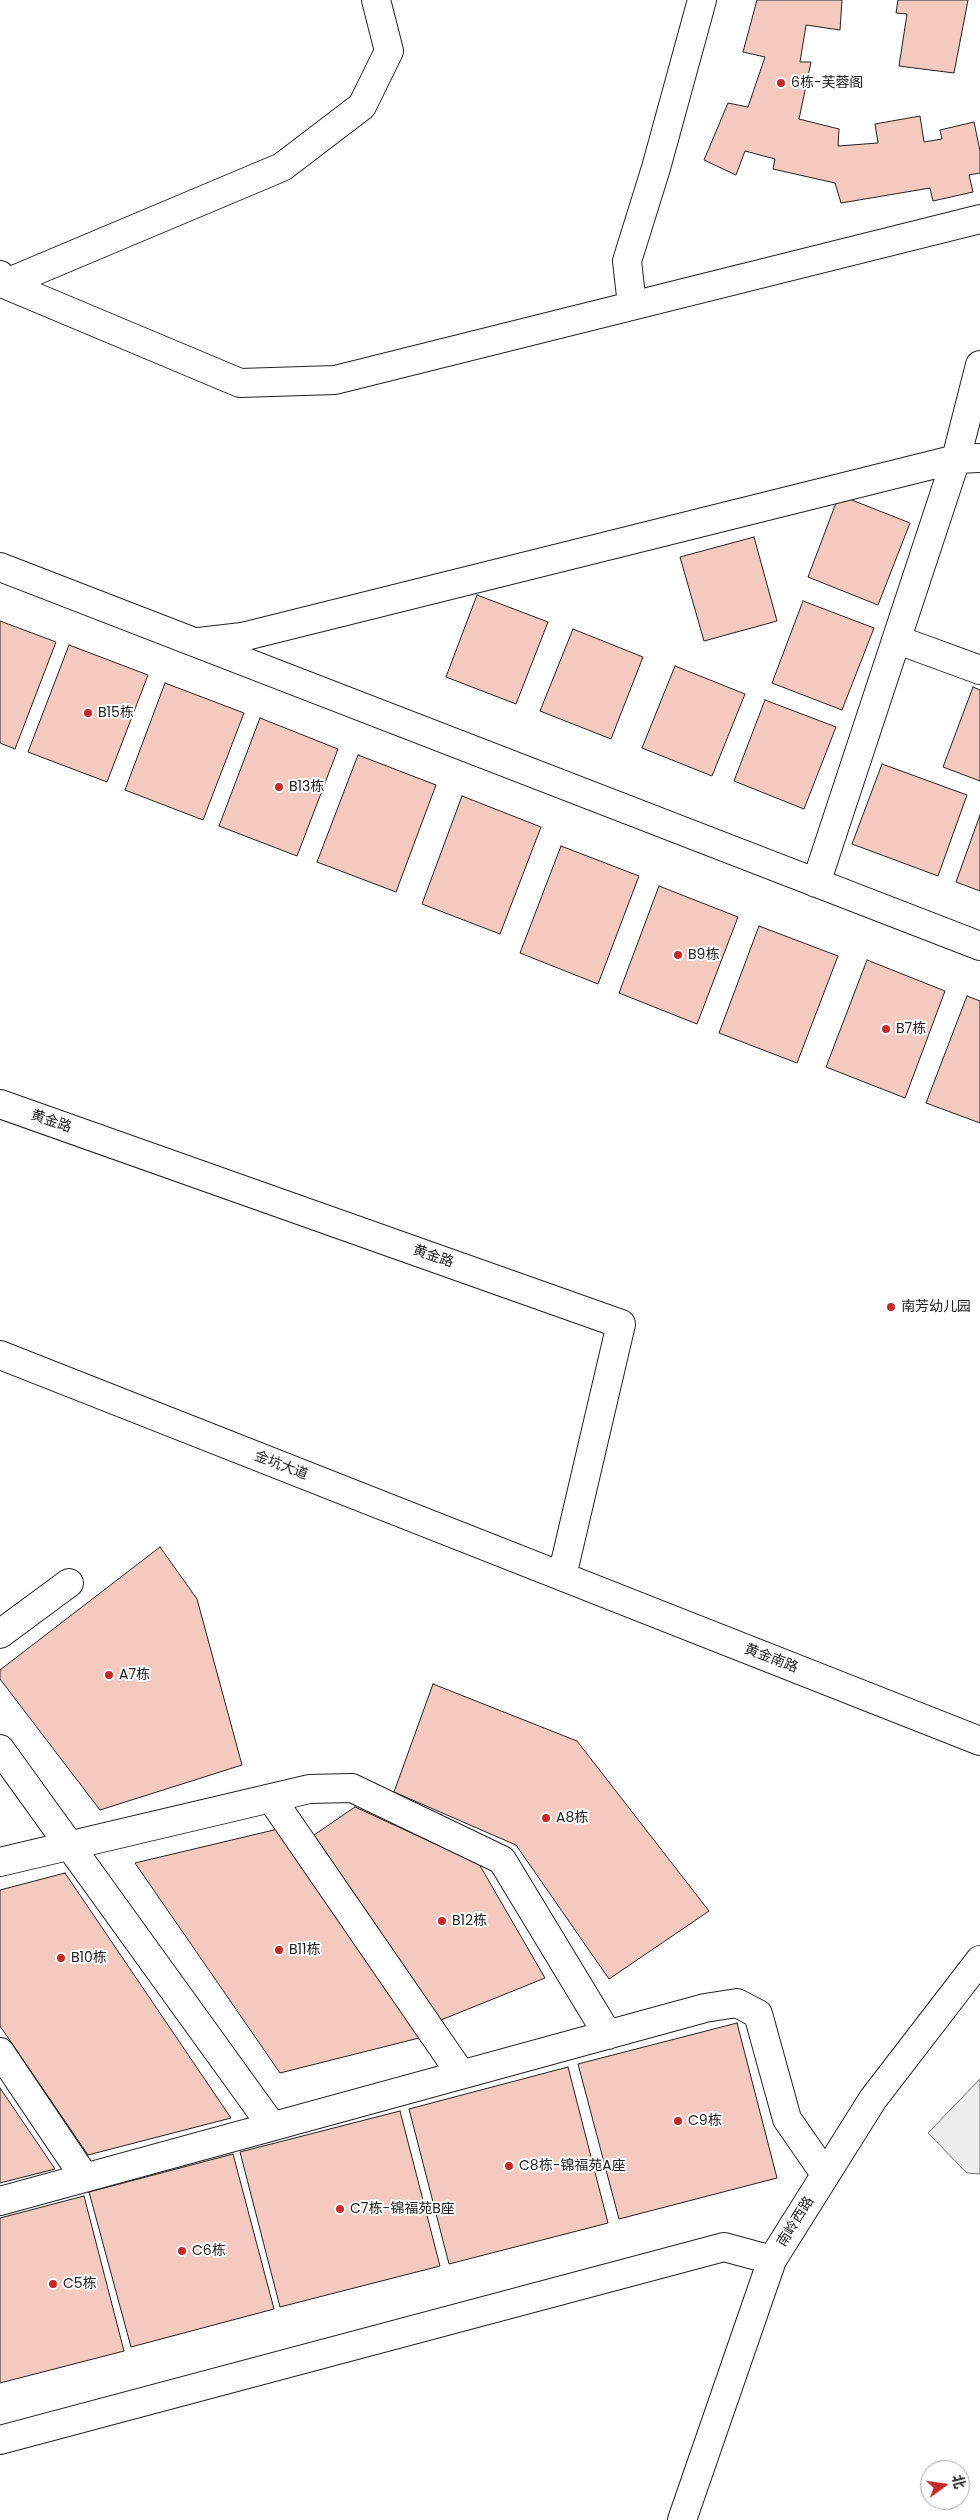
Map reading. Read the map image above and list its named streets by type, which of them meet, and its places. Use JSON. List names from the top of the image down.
{
  "streets": {
    "street": [
      "黄金路",
      "金坑大道",
      "黄金南路",
      "南岭西路"
    ]
  },
  "crossings": [
    ["黄金路", "金坑大道"],
    ["黄金路", "黄金南路"],
    ["金坑大道", "黄金南路"]
  ],
  "places": [
    "6栋-芙蓉阁",
    "B15栋",
    "B13栋",
    "B9栋",
    "B7栋",
    "南芳幼儿园",
    "A7栋",
    "A8栋",
    "B12栋",
    "B11栋",
    "B10栋",
    "C9栋",
    "C8栋-锦福苑A座",
    "C7栋-锦福苑B座",
    "C6栋",
    "C5栋"
  ],
  "north": "right"
}
